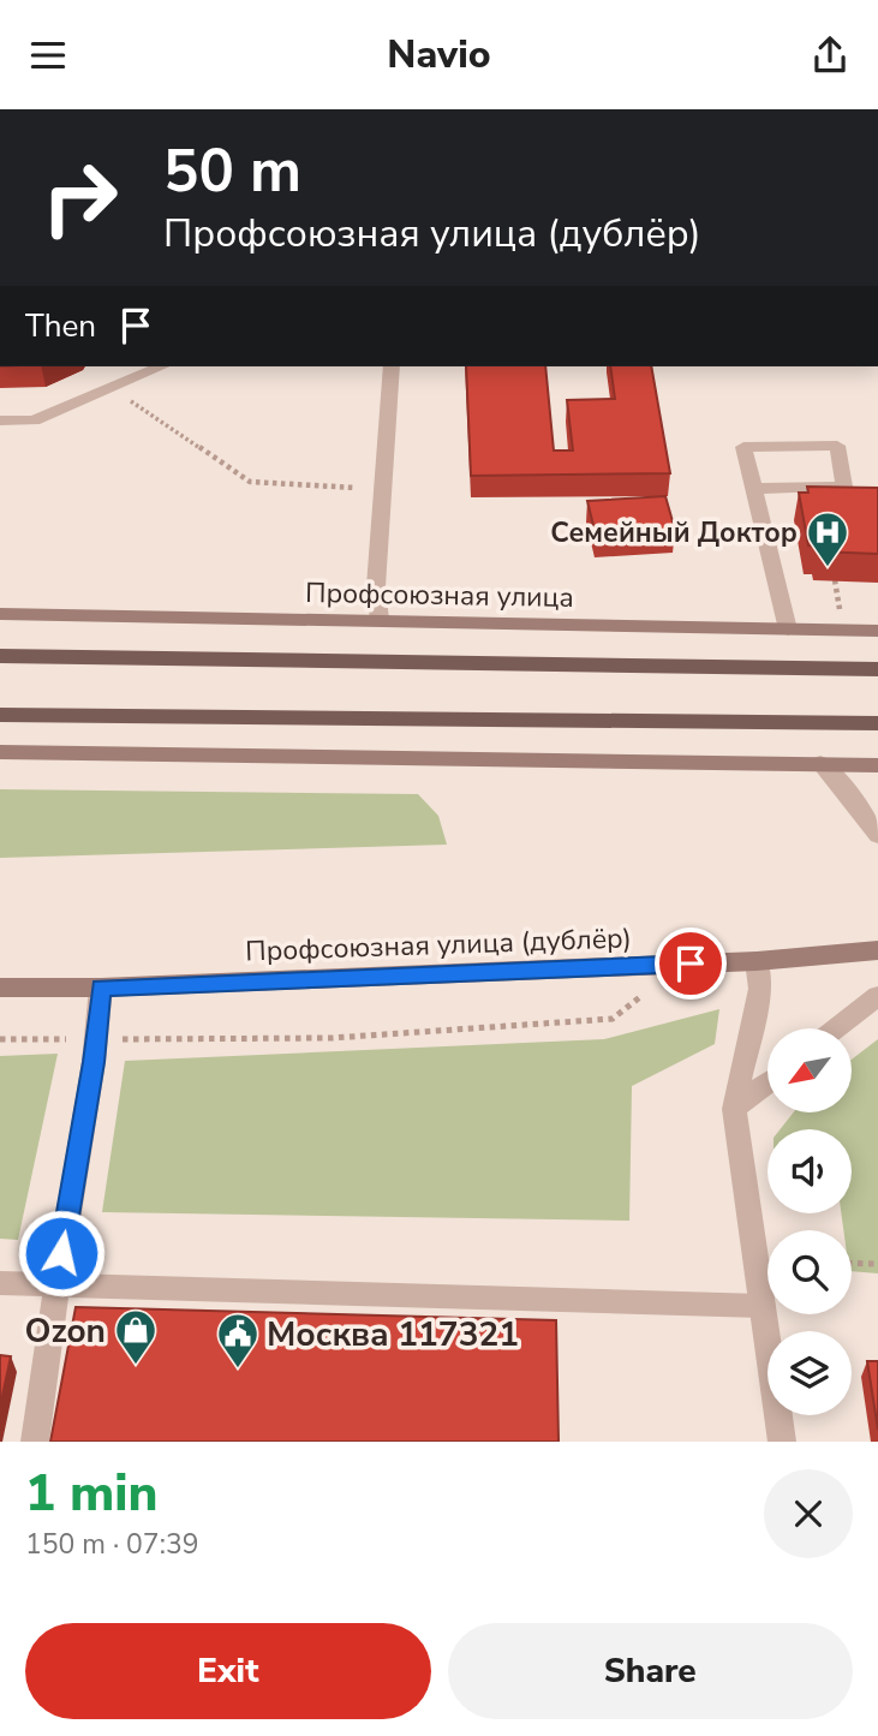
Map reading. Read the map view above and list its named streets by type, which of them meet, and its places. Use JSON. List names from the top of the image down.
{
  "streets": {
    "main road": ["Профсоюзная улица", "Профсоюзная улица (дублёр)"]
  },
  "places": {
    "hospital": ["Семейный Доктор"],
    "shop": ["Ozon"],
    "public building": ["Москва 117321"]
  },
  "north": "bottom left",
  "page": {
    "header": "Navio",
    "turn": ["50 m", "Профсоюзная улица (дублёр)"],
    "then": "Then",
    "heading": ["1 min", "150 m · 07:39"],
    "buttons": ["Exit", "Share"]
  }
}
